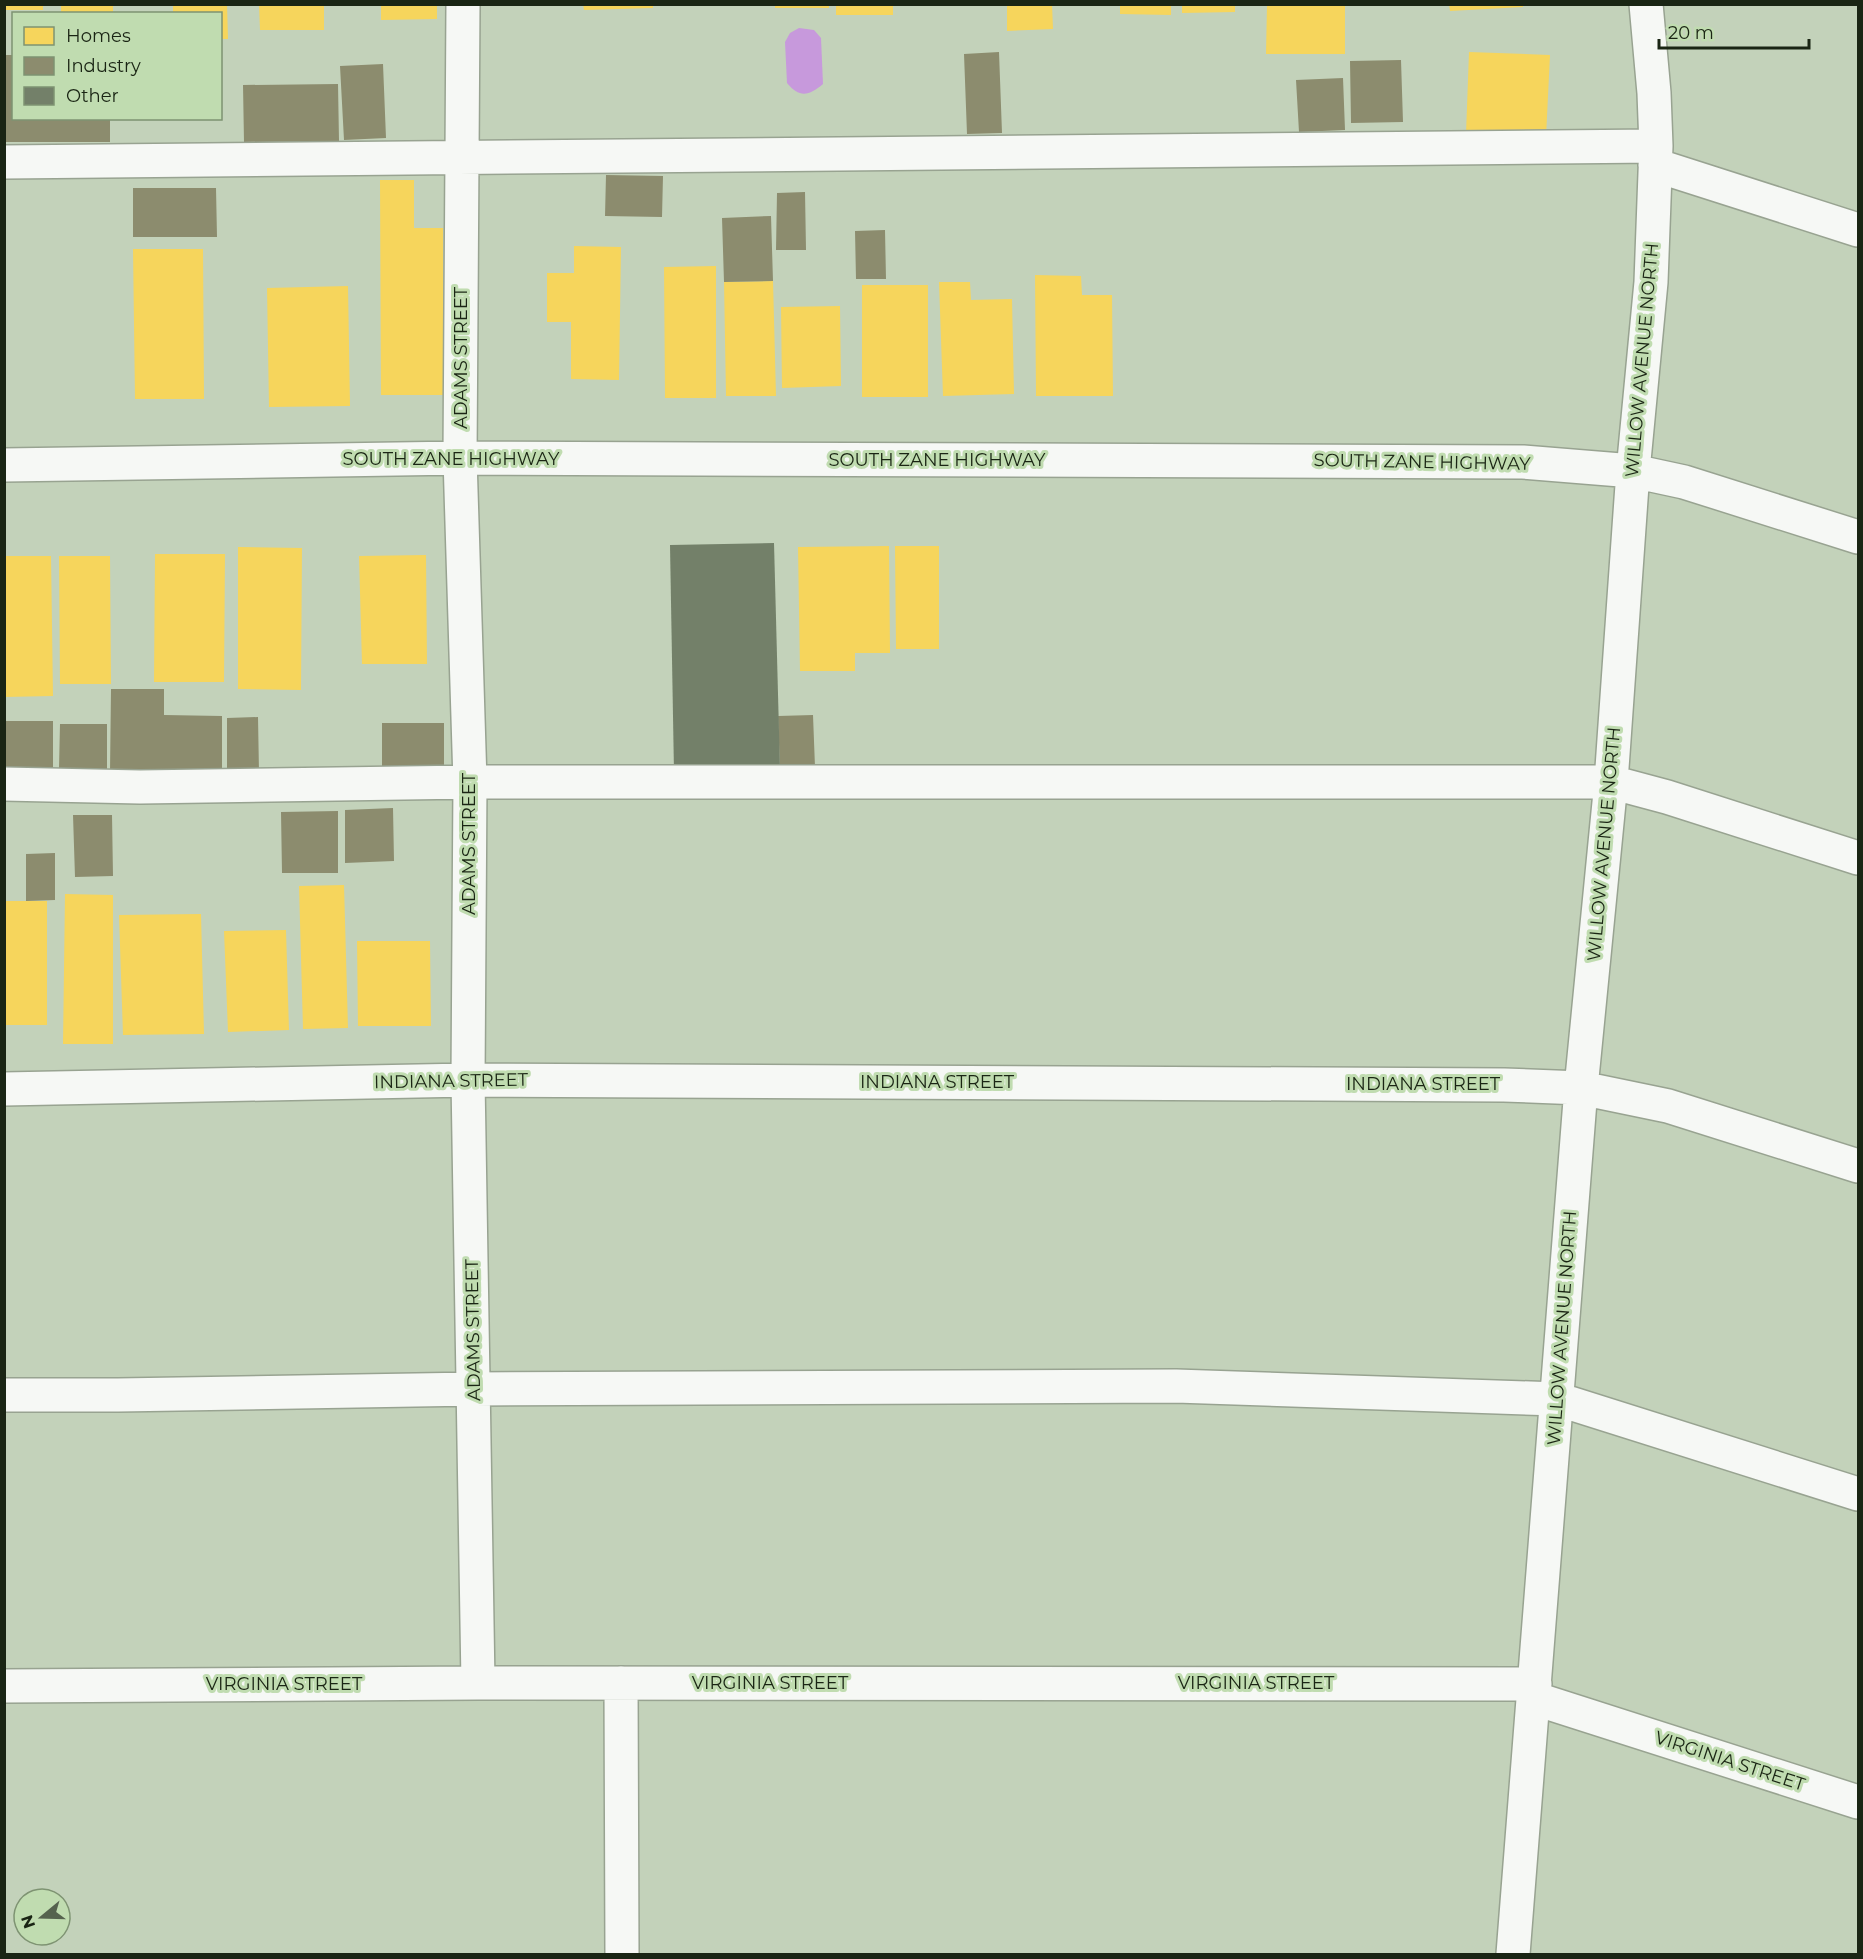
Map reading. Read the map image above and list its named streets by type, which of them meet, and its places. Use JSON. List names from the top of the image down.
{
  "streets": {
    "street": [
      "ADAMS STREET",
      "WILLOW AVENUE NORTH",
      "SOUTH ZANE HIGHWAY",
      "INDIANA STREET",
      "VIRGINIA STREET"
    ]
  },
  "crossings": [
    ["ADAMS STREET", "SOUTH ZANE HIGHWAY"],
    ["ADAMS STREET", "INDIANA STREET"],
    ["ADAMS STREET", "VIRGINIA STREET"],
    ["WILLOW AVENUE NORTH", "SOUTH ZANE HIGHWAY"],
    ["WILLOW AVENUE NORTH", "INDIANA STREET"],
    ["WILLOW AVENUE NORTH", "VIRGINIA STREET"]
  ],
  "legend": ["Homes", "Industry", "Other"],
  "scale_bar": "20 m",
  "north": "left"
}
